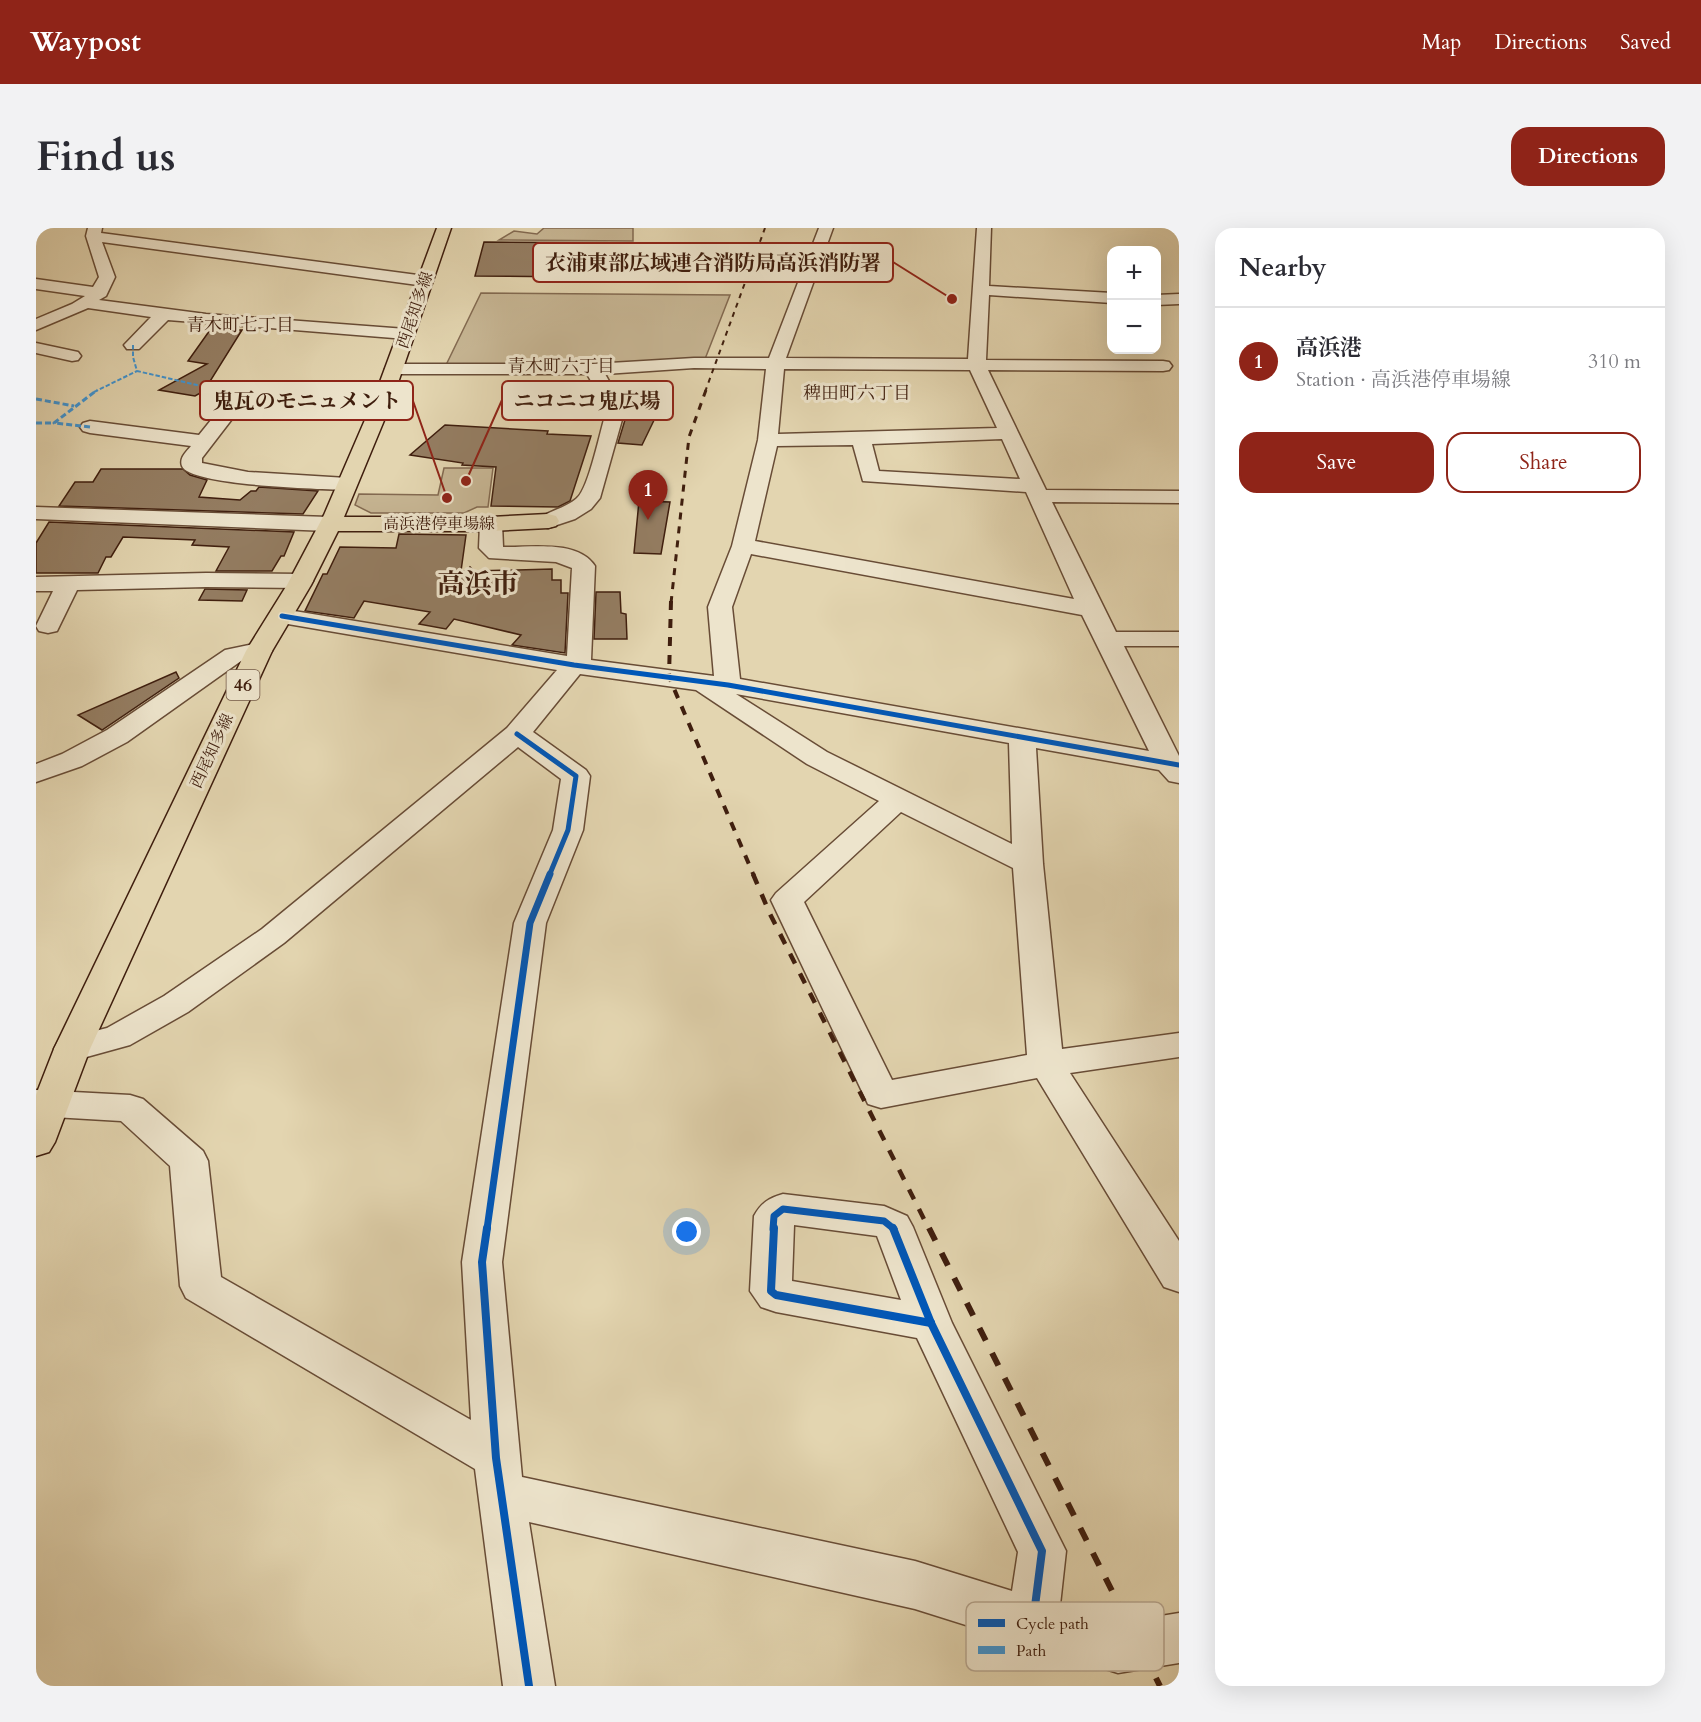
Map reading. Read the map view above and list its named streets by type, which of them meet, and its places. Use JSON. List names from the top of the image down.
{
  "streets": {
    "main road": ["西尾知多線", "高浜港停車場線", "46"]
  },
  "crossings": [
    ["西尾知多線", "高浜港停車場線"]
  ],
  "districts": [
    "青木町七丁目",
    "青木町六丁目",
    "稗田町六丁目",
    "高浜市"
  ],
  "places": ["衣浦東部広域連合消防局高浜消防署", "ニコニコ鬼広場", "鬼瓦のモニュメント"],
  "legend": ["Cycle path", "Path"],
  "page": {
    "header": "Waypost",
    "nav": ["Map", "Directions", "Saved"],
    "buttons": [
      "Directions",
      ["Save", "Share"]
    ],
    "title": "Find us",
    "heading": "Nearby",
    "map_buttons": ["+", "−"],
    "list": [
      {
        "mark": "1",
        "name": "高浜港",
        "note": "Station · 高浜港停車場線",
        "value": "310 m"
      }
    ],
    "pins": "1"
  }
}
